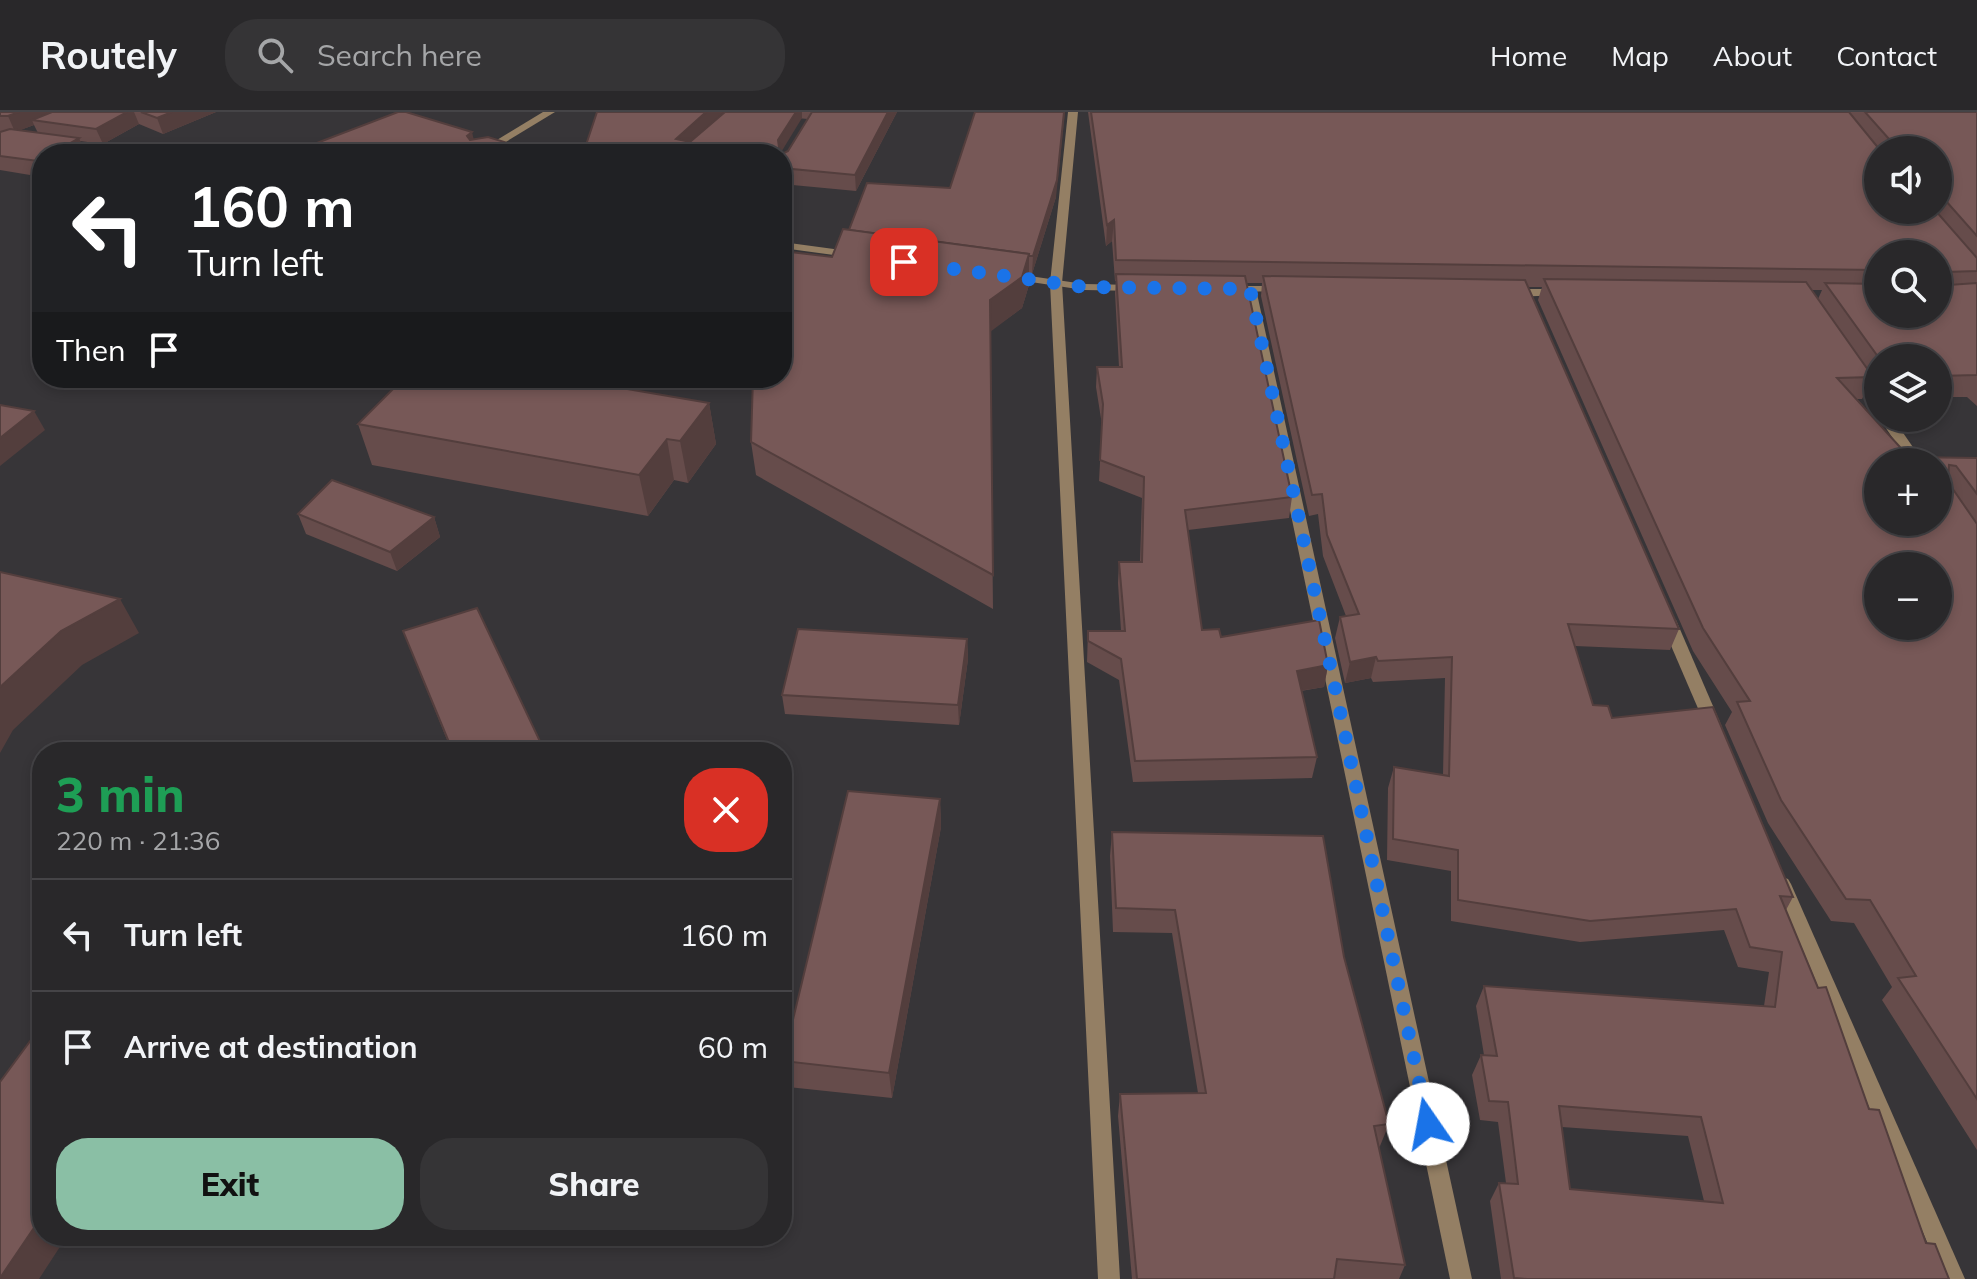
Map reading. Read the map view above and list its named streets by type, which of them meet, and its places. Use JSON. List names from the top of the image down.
{
  "page": {
    "header": "Routely",
    "search": "Search here",
    "nav": [
      "Home",
      "Map",
      "About",
      "Contact"
    ],
    "map_buttons": ["+", "−"],
    "turn": ["160 m", "Turn left"],
    "then": "Then",
    "heading": ["3 min", "220 m · 21:36"],
    "list": [
      {
        "name": "Turn left",
        "value": "160 m"
      },
      {
        "name": "Arrive at destination",
        "value": "60 m"
      }
    ],
    "buttons": ["Exit", "Share"]
  }
}
